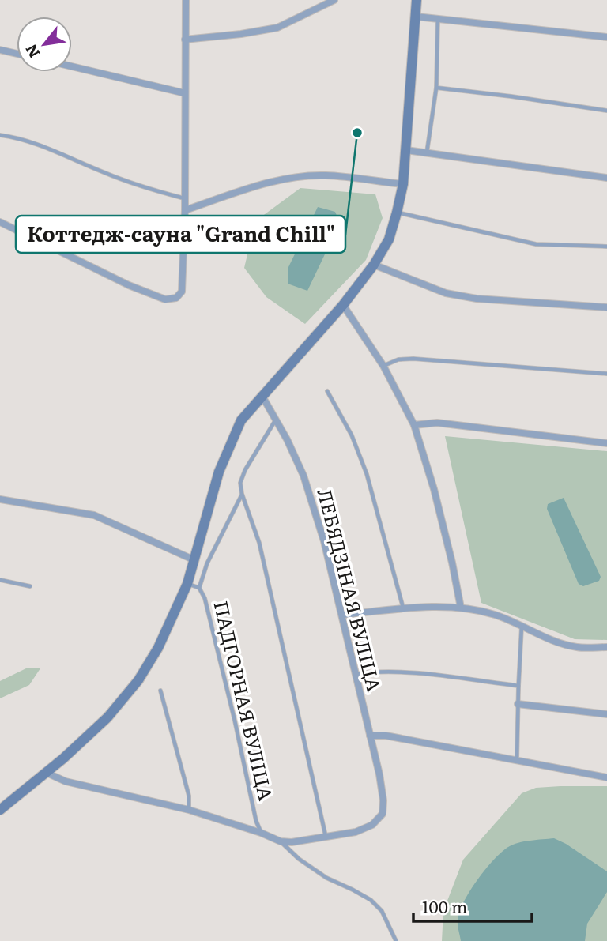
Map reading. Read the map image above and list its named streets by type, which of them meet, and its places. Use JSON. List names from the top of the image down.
{
  "streets": {
    "street": ["ЛЕБЯДЗІНАЯ ВУЛІЦА"],
    "lane": ["ПАДГОРНАЯ ВУЛІЦА"]
  },
  "crossings": [
    ["ЛЕБЯДЗІНАЯ ВУЛІЦА", "ПАДГОРНАЯ ВУЛІЦА"]
  ],
  "places": ["Коттедж-сауна \"Grand Chill\""],
  "scale_bar": "100 m",
  "north": "bottom left"
}
